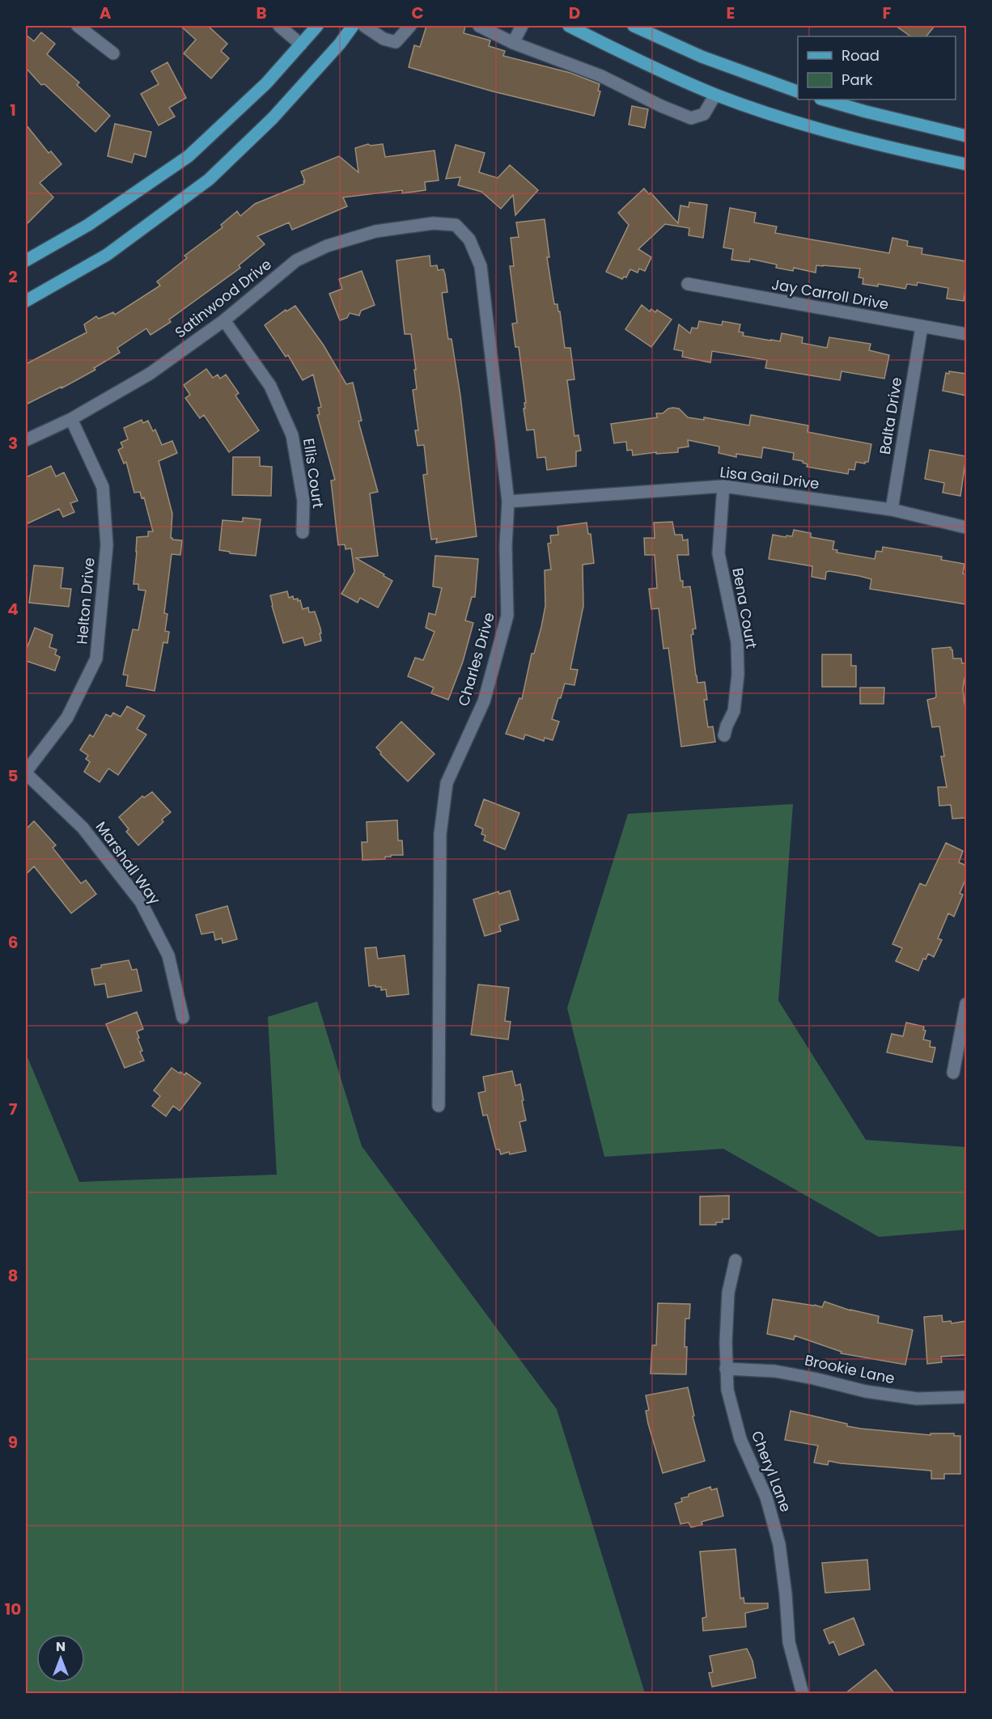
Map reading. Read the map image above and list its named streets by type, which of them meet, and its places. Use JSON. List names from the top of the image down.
{
  "streets": {
    "street": [
      "Jay Carroll Drive",
      "Satinwood Drive",
      "Balta Drive",
      "Ellis Court",
      "Lisa Gail Drive",
      "Helton Drive",
      "Bena Court",
      "Charles Drive",
      "Marshall Way",
      "Brookie Lane",
      "Cheryl Lane"
    ]
  },
  "crossings": [
    ["Jay Carroll Drive", "Balta Drive"],
    ["Satinwood Drive", "Ellis Court"],
    ["Satinwood Drive", "Helton Drive"],
    ["Satinwood Drive", "Charles Drive"],
    ["Balta Drive", "Lisa Gail Drive"],
    ["Lisa Gail Drive", "Bena Court"],
    ["Lisa Gail Drive", "Charles Drive"],
    ["Helton Drive", "Marshall Way"],
    ["Brookie Lane", "Cheryl Lane"]
  ],
  "legend": ["Road", "Park"],
  "north": "top",
  "grid": {
    "columns": [
      "A",
      "B",
      "C",
      "D",
      "E",
      "F"
    ],
    "rows": [
      "1",
      "2",
      "3",
      "4",
      "5",
      "6",
      "7",
      "8",
      "9",
      "10"
    ]
  }
}
